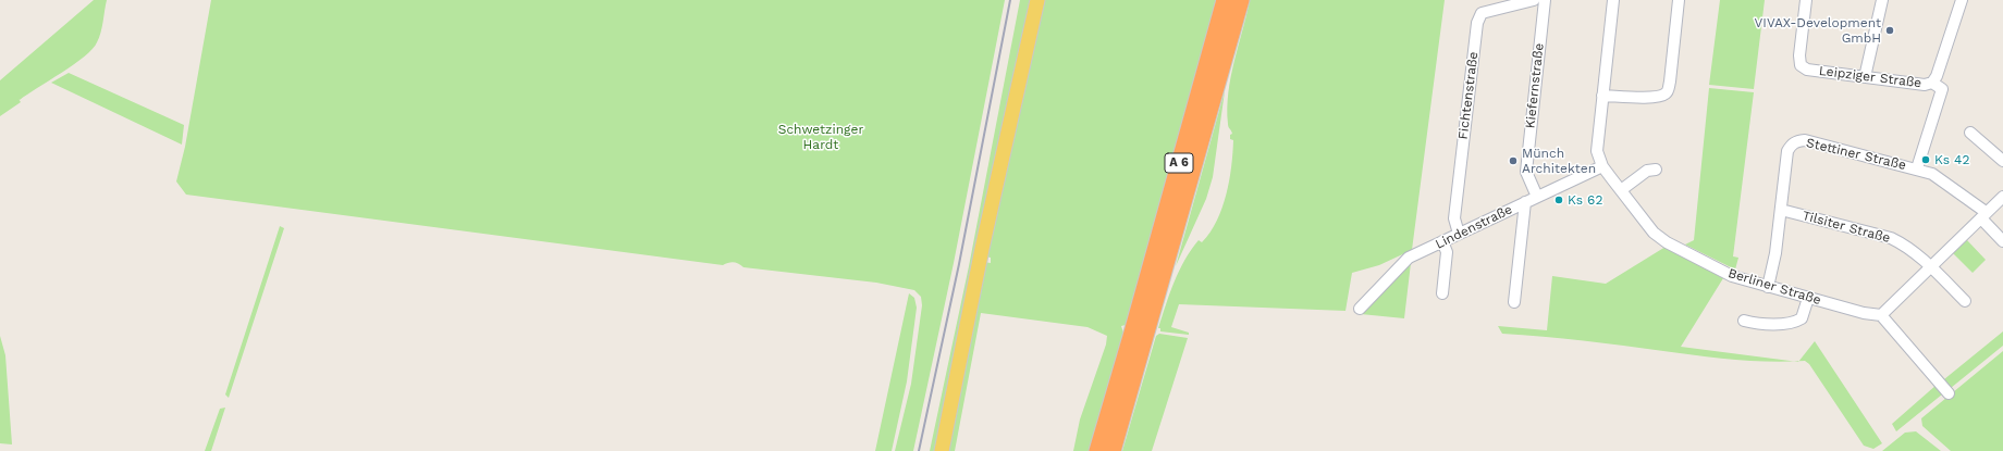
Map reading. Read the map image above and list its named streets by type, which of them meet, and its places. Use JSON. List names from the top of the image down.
{
  "streets": {
    "highway": ["A 6"],
    "street": [
      "Leipziger Straße",
      "Kiefernstraße",
      "Fichtenstraße",
      "Stettiner Straße",
      "Lindenstraße",
      "Tilsiter Straße",
      "Berliner Straße"
    ]
  },
  "crossings": [
    ["Kiefernstraße", "Lindenstraße"],
    ["Fichtenstraße", "Lindenstraße"],
    ["Stettiner Straße", "Tilsiter Straße"],
    ["Lindenstraße", "Berliner Straße"]
  ],
  "parks": ["Schwetzinger Hardt"],
  "places": [
    "VIVAX-Development GmbH",
    "Ks 42",
    "Münch Architekten",
    "Ks 62"
  ]
}
